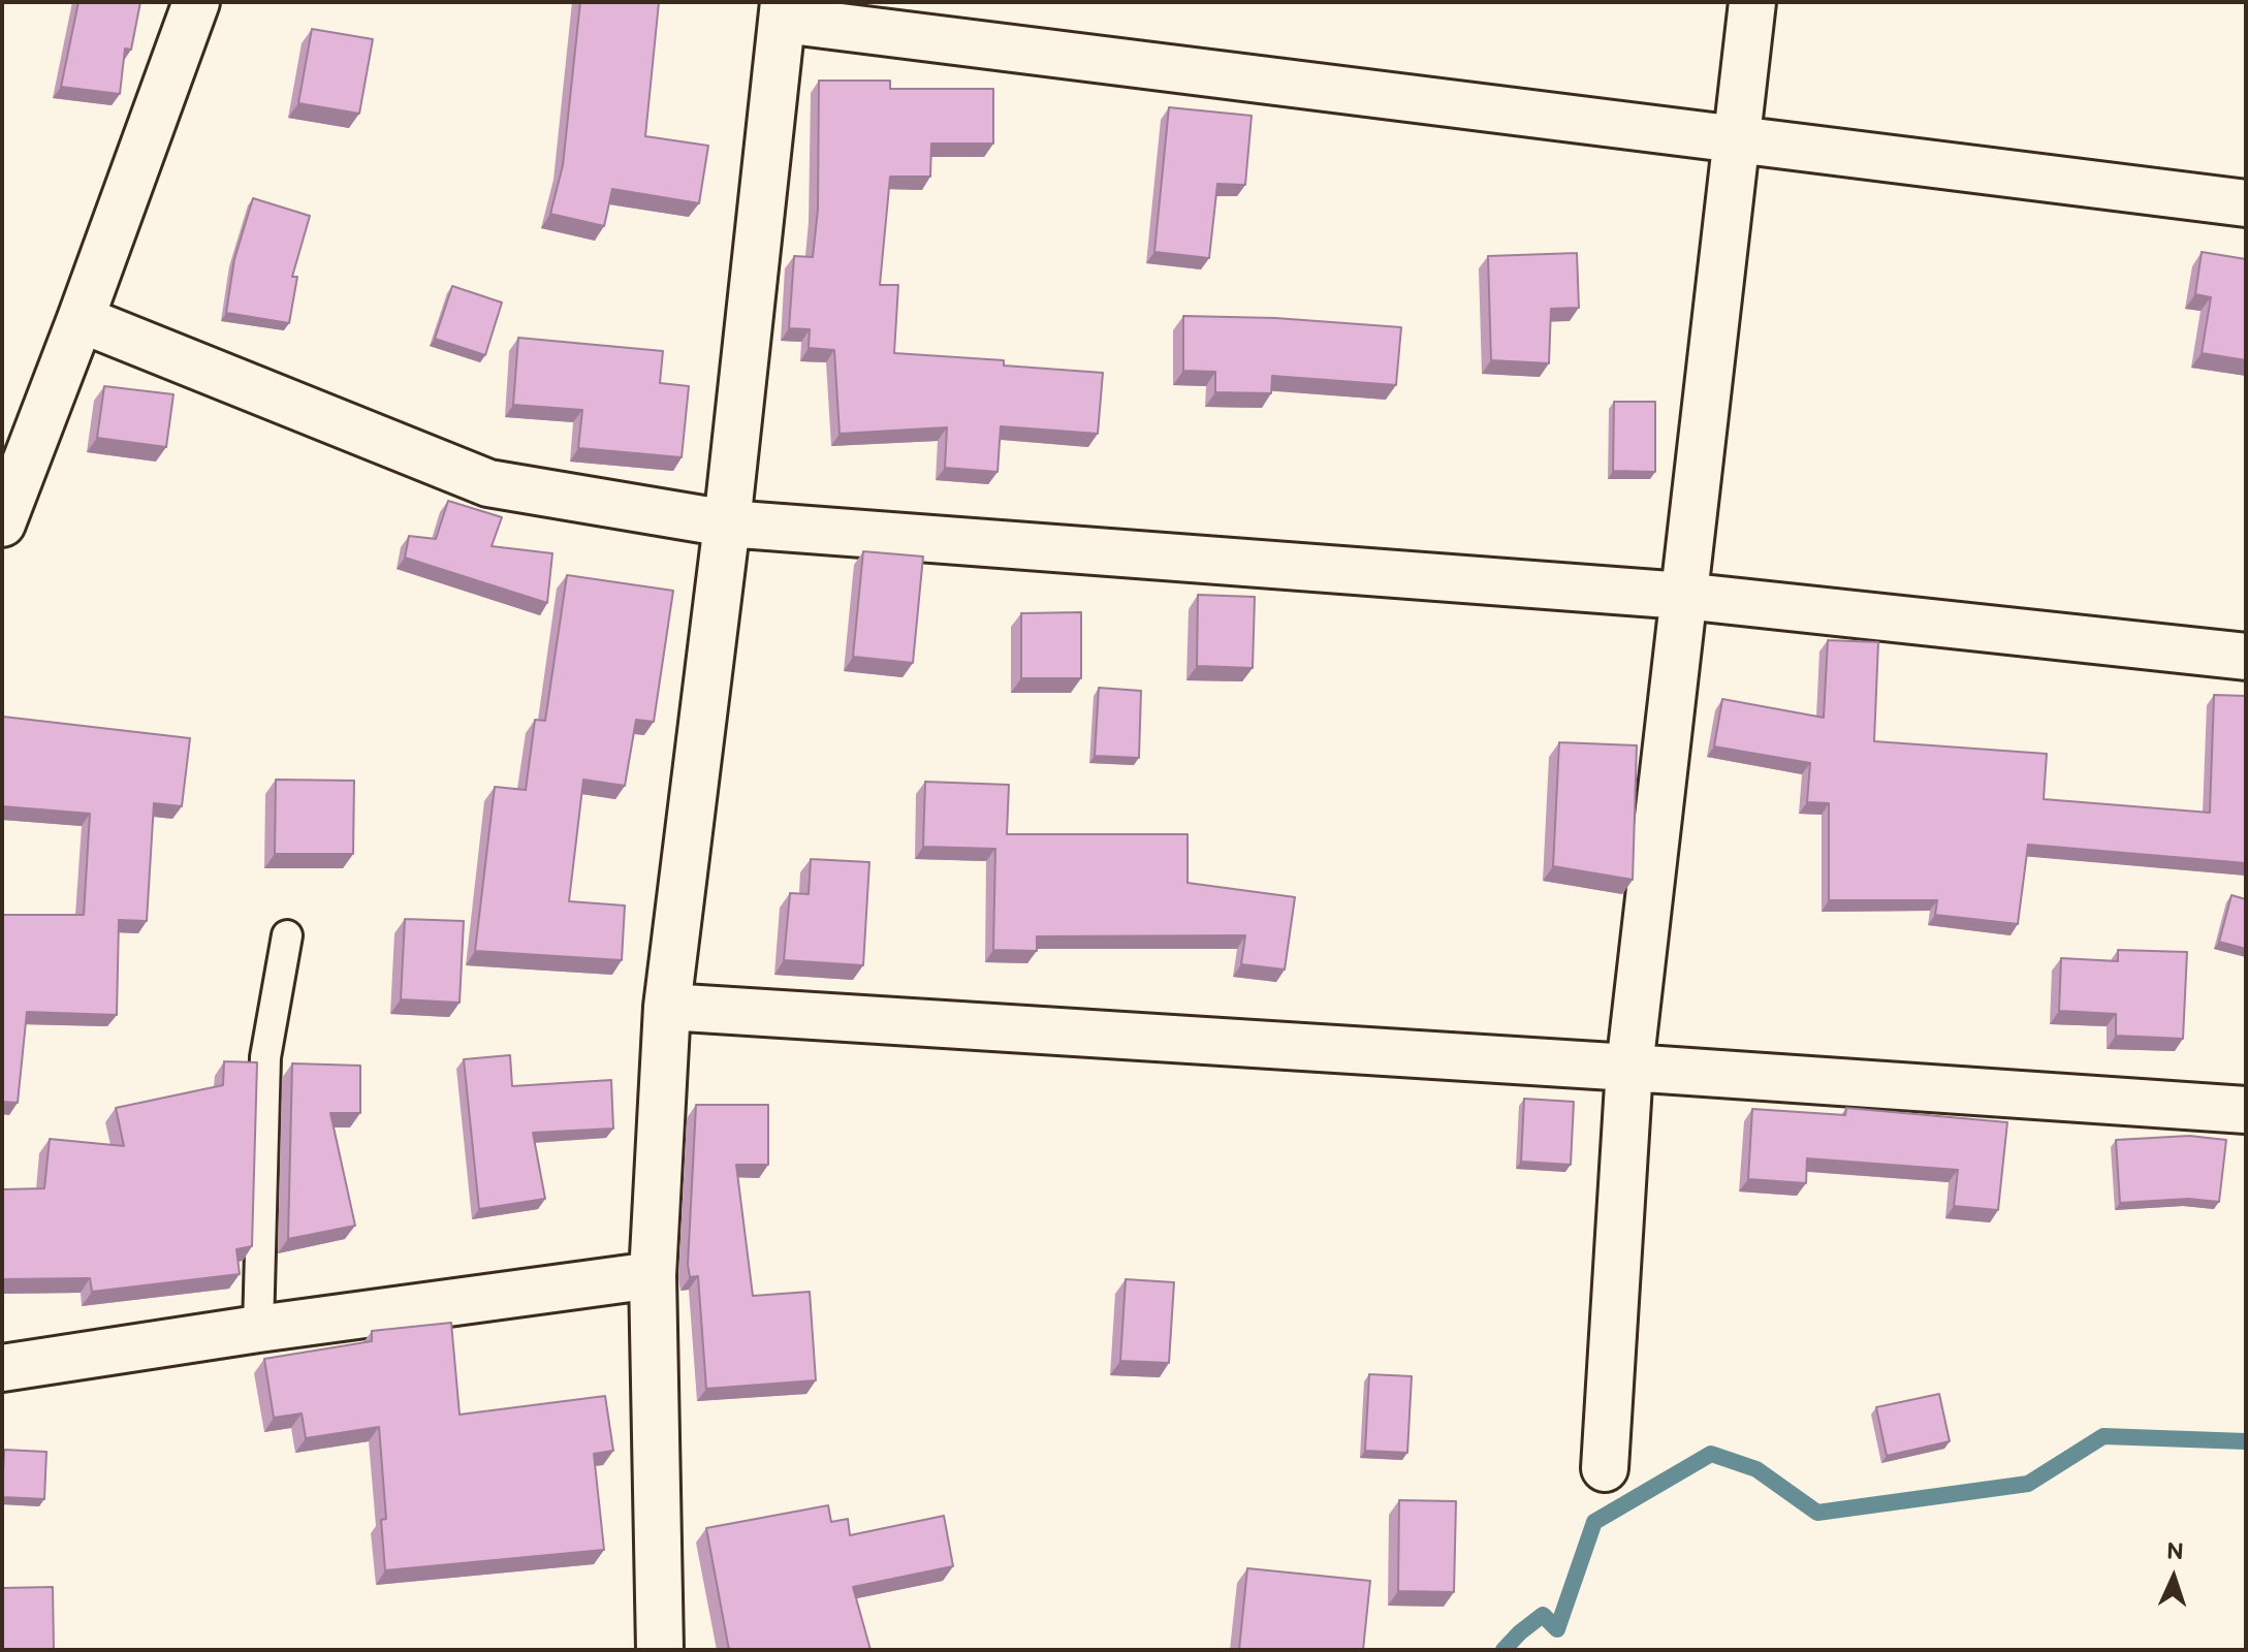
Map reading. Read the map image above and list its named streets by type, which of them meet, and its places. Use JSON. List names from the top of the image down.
{
  "north": "top"
}
